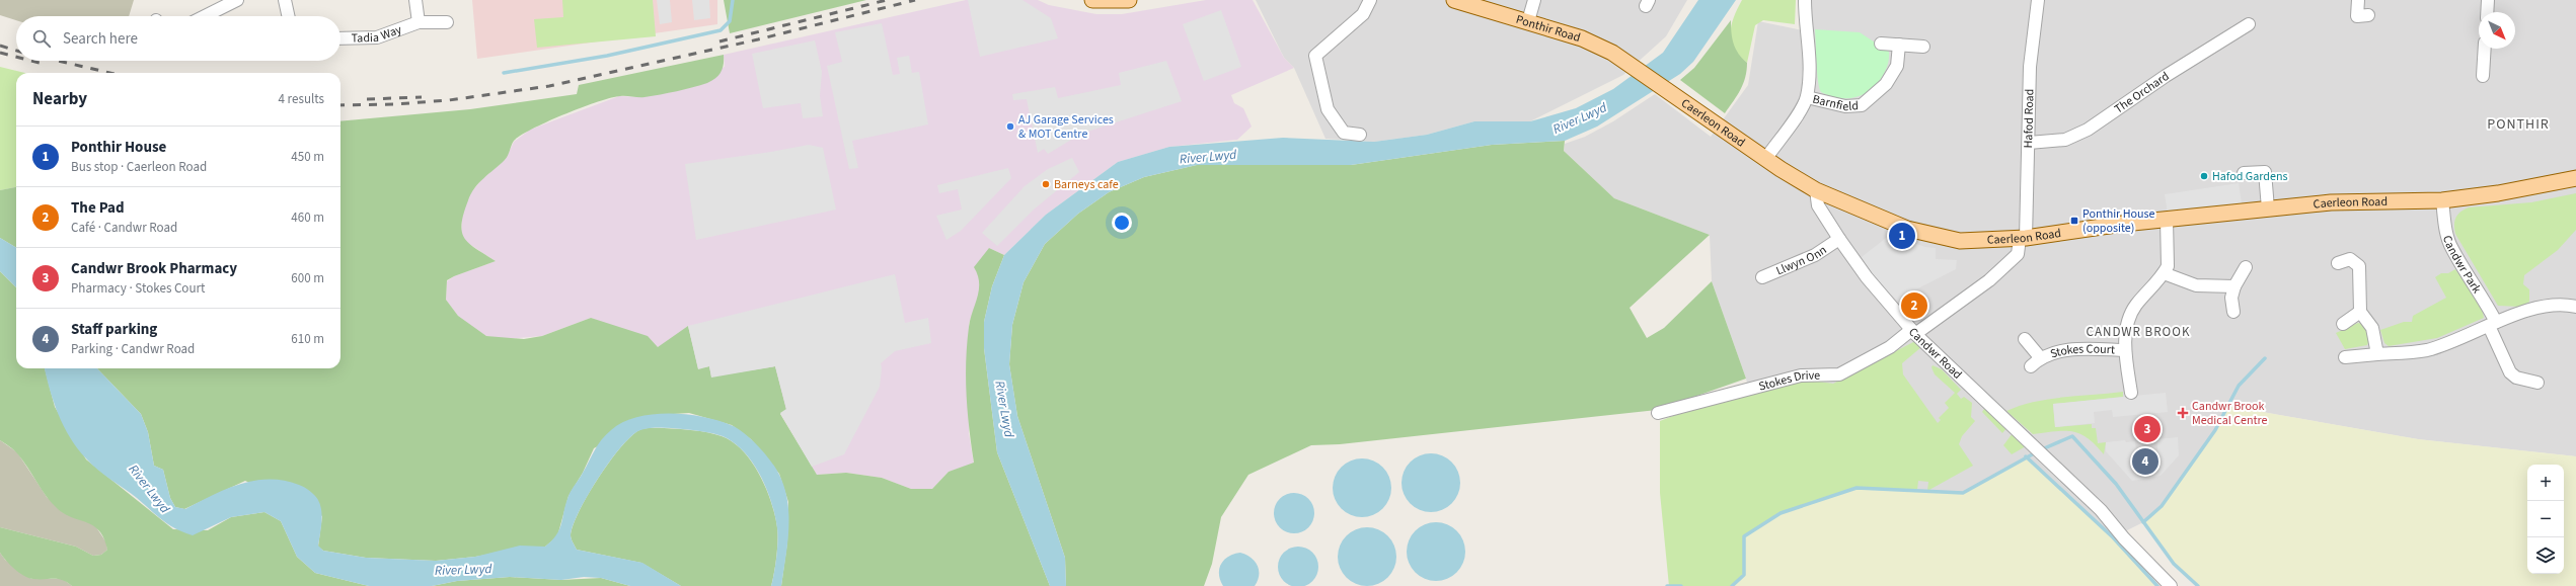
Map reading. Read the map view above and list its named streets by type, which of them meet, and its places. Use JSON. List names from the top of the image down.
{
  "streets": {
    "main road": ["Ponthir Road", "Caerleon Road"],
    "street": [
      "Tadia Way",
      "The Orchard",
      "Barnfield",
      "Hafod Road",
      "Llwyn Onn",
      "Candwr Park",
      "Candwr Road",
      "Stokes Court",
      "Stokes Drive"
    ]
  },
  "crossings": [
    ["Ponthir Road", "Caerleon Road"],
    ["The Orchard", "Hafod Road"],
    ["Barnfield", "Caerleon Road"],
    ["Hafod Road", "Caerleon Road"],
    ["Hafod Road", "Stokes Drive"],
    ["Caerleon Road", "Candwr Park"],
    ["Caerleon Road", "Candwr Road"],
    ["Caerleon Road", "Stokes Court"],
    ["Caerleon Road", "Stokes Drive"],
    ["Llwyn Onn", "Candwr Road"],
    ["Candwr Road", "Stokes Drive"]
  ],
  "districts": ["PONTHIR", "CANDWR BROOK"],
  "water": ["River Lwyd"],
  "places": {
    "other": ["AJ Garage Services & MOT Centre", "Hafod Gardens", "Barneys cafe"],
    "transit": ["Ponthir House (opposite)"],
    "health": ["Candwr Brook Medical Centre"]
  },
  "north": "bottom right",
  "page": {
    "search": "Search here",
    "heading": ["Nearby", "4 results"],
    "list": [
      {
        "mark": "1",
        "name": "Ponthir House",
        "note": "Bus stop · Caerleon Road",
        "value": "450 m"
      },
      {
        "mark": "2",
        "name": "The Pad",
        "note": "Café · Candwr Road",
        "value": "460 m"
      },
      {
        "mark": "3",
        "name": "Candwr Brook Pharmacy",
        "note": "Pharmacy · Stokes Court",
        "value": "600 m"
      },
      {
        "mark": "4",
        "name": "Staff parking",
        "note": "Parking · Candwr Road",
        "value": "610 m"
      }
    ],
    "pins": [
      "1",
      "2",
      "3",
      "4"
    ],
    "map_buttons": ["+", "−"]
  }
}
